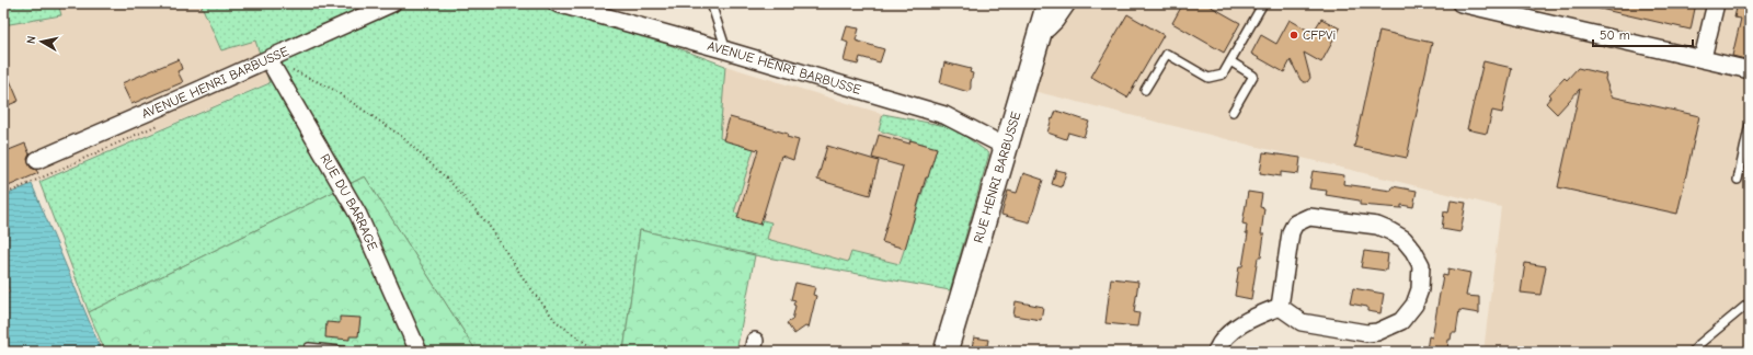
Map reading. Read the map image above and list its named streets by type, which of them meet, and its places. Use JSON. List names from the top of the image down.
{
  "streets": {
    "main road": ["RUE HENRI BARBUSSE"],
    "street": ["AVENUE HENRI BARBUSSE", "RUE DU BARRAGE"]
  },
  "crossings": [
    ["AVENUE HENRI BARBUSSE", "RUE HENRI BARBUSSE"],
    ["AVENUE HENRI BARBUSSE", "RUE DU BARRAGE"]
  ],
  "places": ["CFPVi"],
  "scale_bar": "50 m",
  "north": "left"
}
